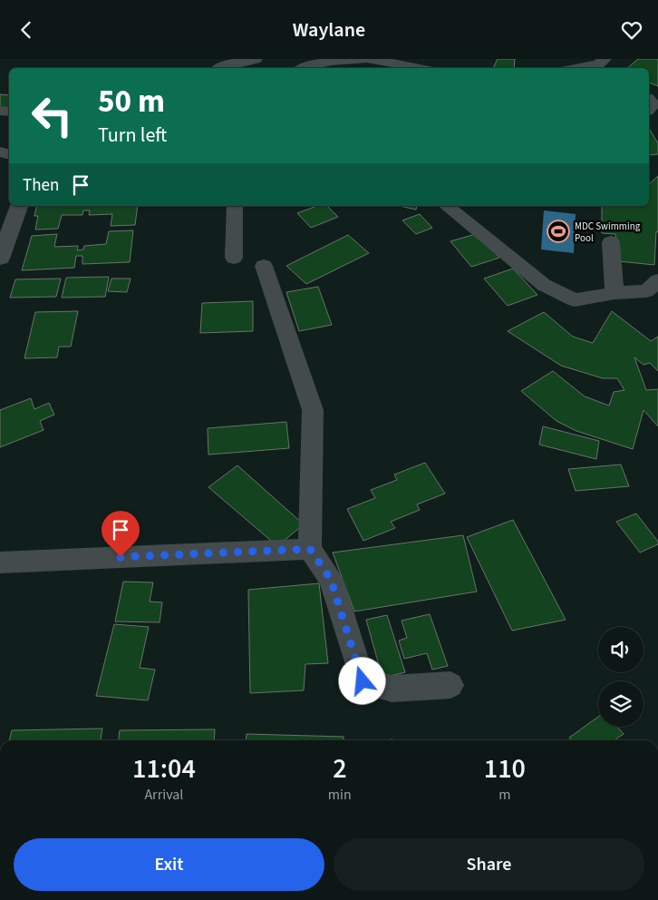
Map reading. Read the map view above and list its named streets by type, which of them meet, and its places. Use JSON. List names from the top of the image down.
{
  "places": {
    "sports": ["MDC Swimming Pool"]
  },
  "page": {
    "header": "Waylane",
    "turn": ["50 m", "Turn left"],
    "then": "Then",
    "eta": [
      "11:04",
      "Arrival",
      "2",
      "min",
      "110",
      "m"
    ],
    "buttons": ["Exit", "Share"]
  }
}
